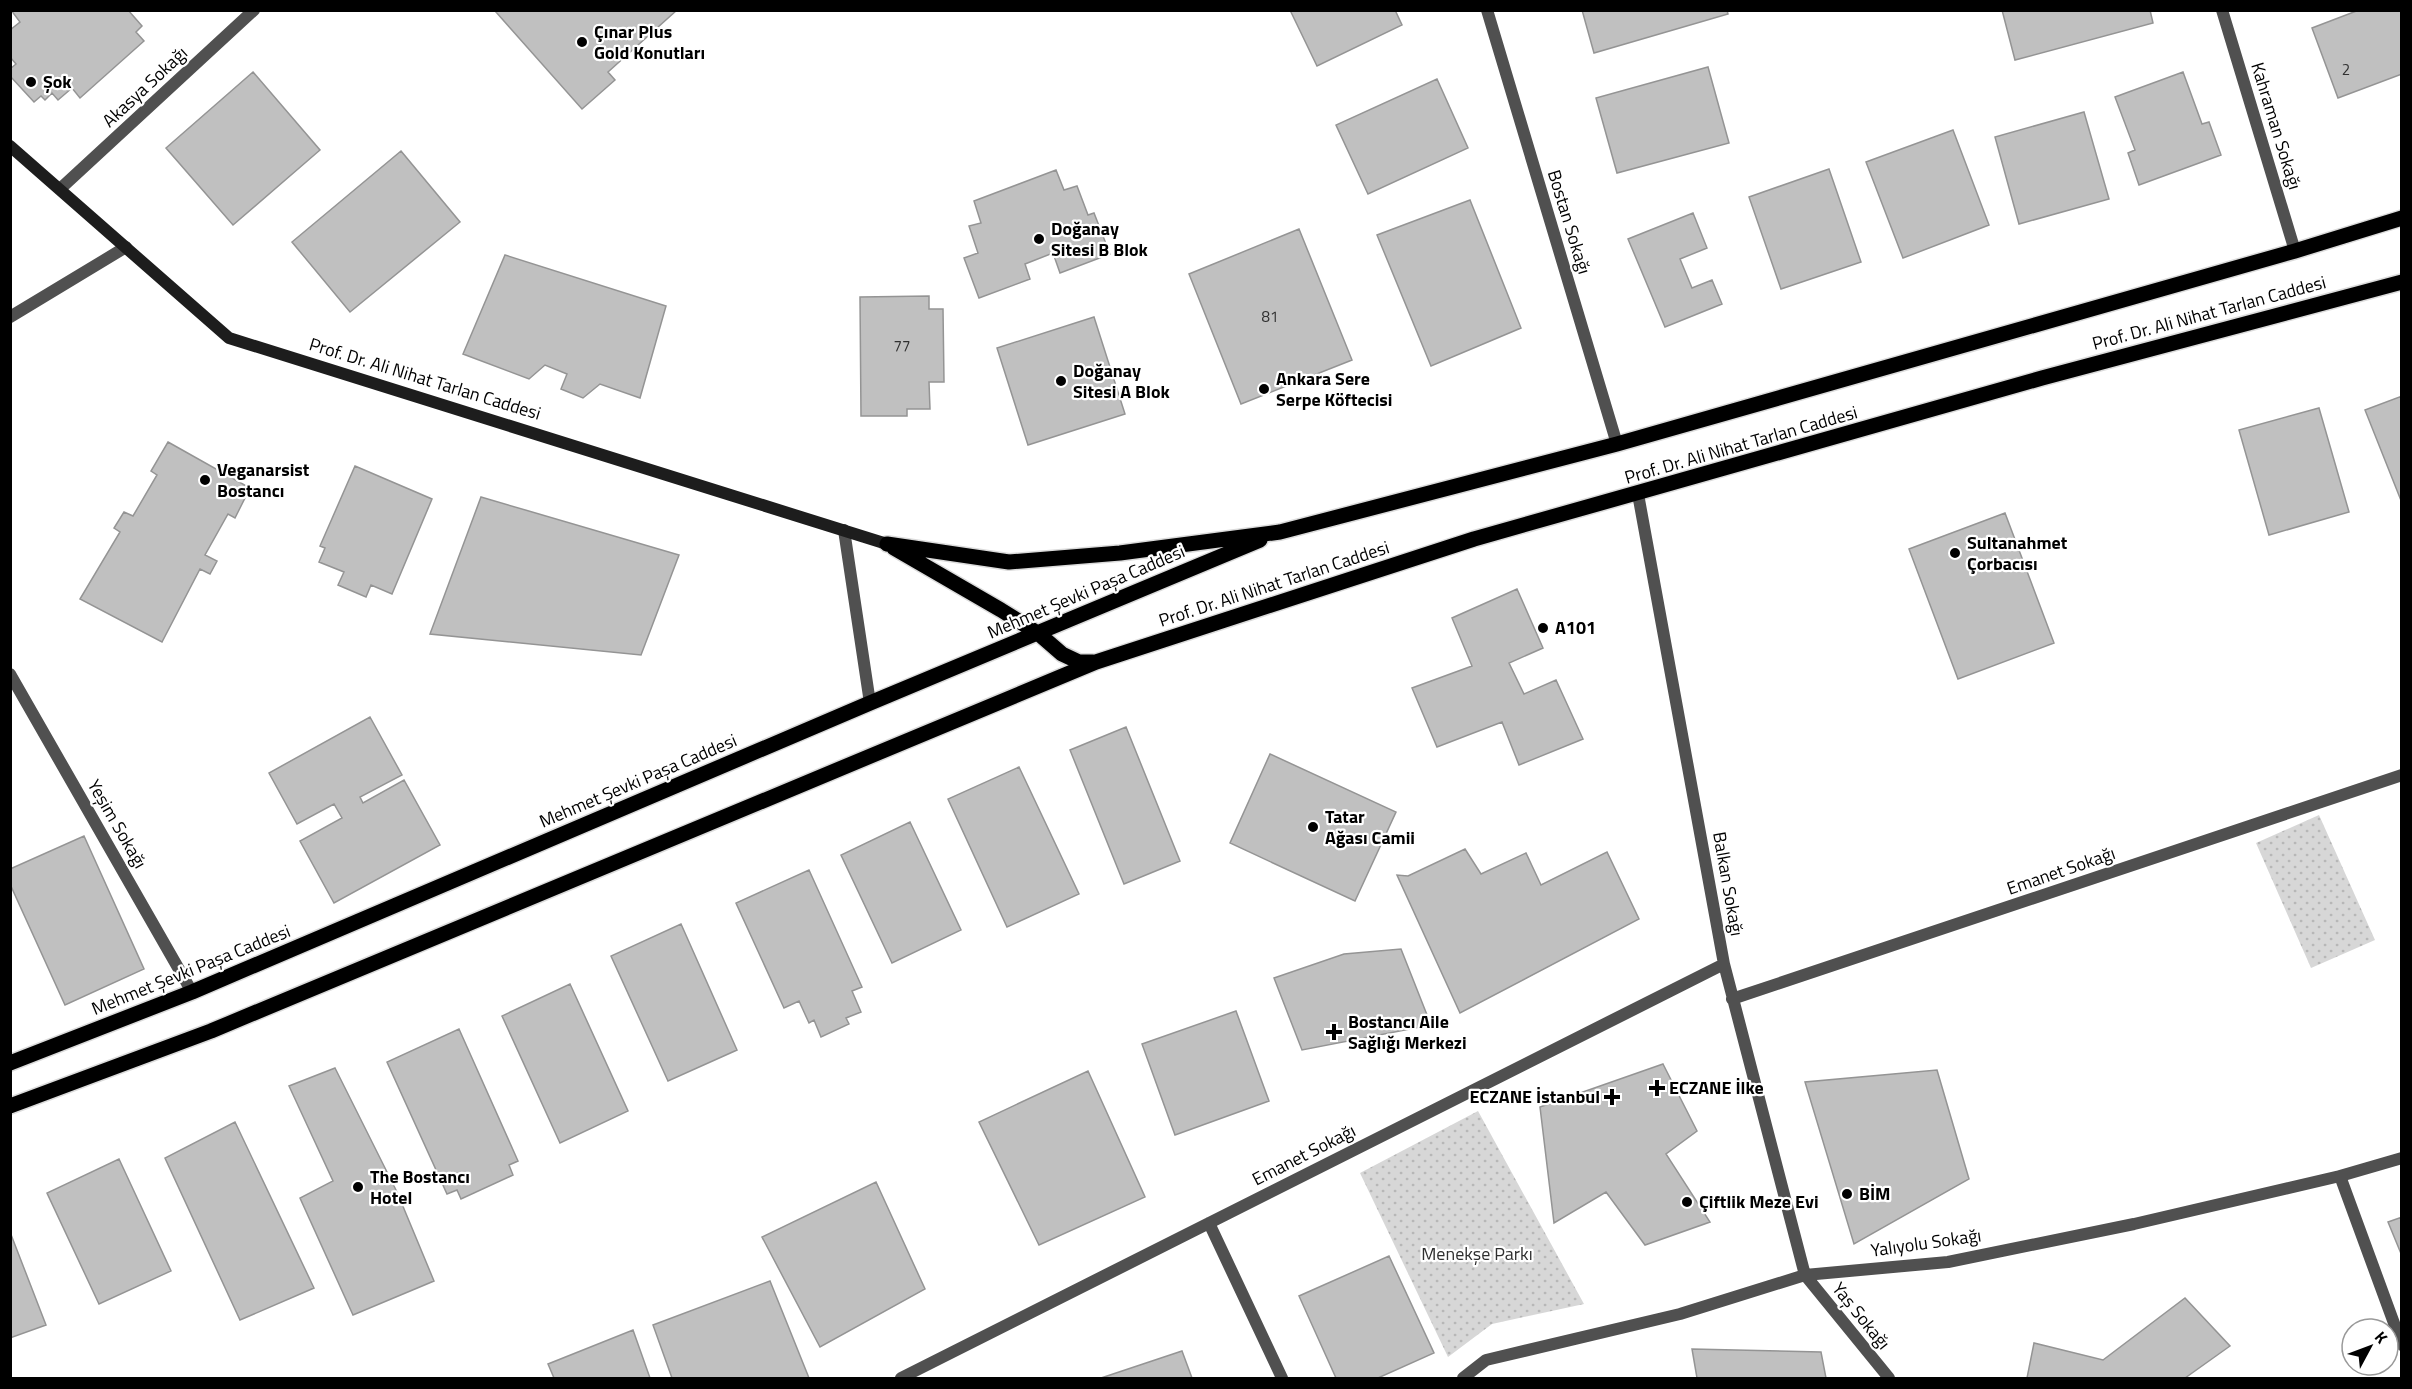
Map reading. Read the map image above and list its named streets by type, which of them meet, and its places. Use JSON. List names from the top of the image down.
{
  "streets": {
    "main road": ["Prof. Dr. Ali Nihat Tarlan Caddesi", "Mehmet Şevki Paşa Caddesi"],
    "street": [
      "Akasya Sokağı",
      "Kahraman Sokağı",
      "Bostan Sokağı",
      "Yeşim Sokağı",
      "Emanet Sokağı",
      "Balkan Sokağı",
      "Yalıyolu Sokağı",
      "Yaş Sokağı"
    ]
  },
  "crossings": [
    ["Akasya Sokağı", "Prof. Dr. Ali Nihat Tarlan Caddesi"],
    ["Kahraman Sokağı", "Prof. Dr. Ali Nihat Tarlan Caddesi"],
    ["Bostan Sokağı", "Prof. Dr. Ali Nihat Tarlan Caddesi"],
    ["Prof. Dr. Ali Nihat Tarlan Caddesi", "Mehmet Şevki Paşa Caddesi"],
    ["Prof. Dr. Ali Nihat Tarlan Caddesi", "Balkan Sokağı"],
    ["Mehmet Şevki Paşa Caddesi", "Yeşim Sokağı"],
    ["Emanet Sokağı", "Balkan Sokağı"],
    ["Balkan Sokağı", "Yalıyolu Sokağı"],
    ["Balkan Sokağı", "Yaş Sokağı"],
    ["Yalıyolu Sokağı", "Yaş Sokağı"]
  ],
  "parks": ["Menekşe Parkı"],
  "places": {
    "other": [
      "Çınar Plus Gold Konutları",
      "Şok",
      "Doğanay Sitesi B Blok",
      "Doğanay Sitesi A Blok",
      "Ankara Sere Serpe Köftecisi",
      "Veganarsist Bostancı",
      "Sultanahmet Çorbacısı",
      "A101",
      "Tatar Ağası Camii",
      "The Bostancı Hotel",
      "BİM",
      "Çiftlik Meze Evi"
    ],
    "health": ["Bostancı Aile Sağlığı Merkezi", "ECZANE İlke", "ECZANE İstanbul"]
  },
  "house_numbers": ["2", "81", "77"],
  "north": "top right"
}
